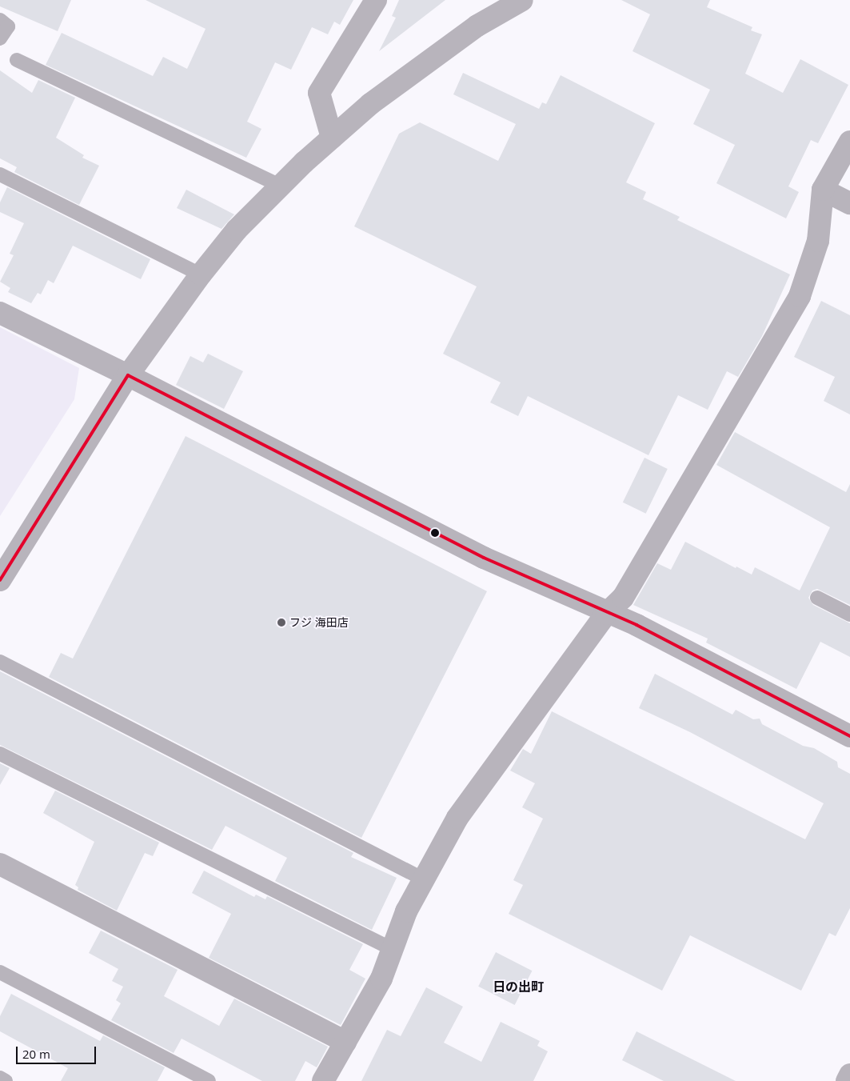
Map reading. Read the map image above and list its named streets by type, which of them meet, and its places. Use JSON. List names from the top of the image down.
{
  "districts": ["日の出町"],
  "places": ["フジ 海田店"],
  "scale_bar": "20 m"
}
